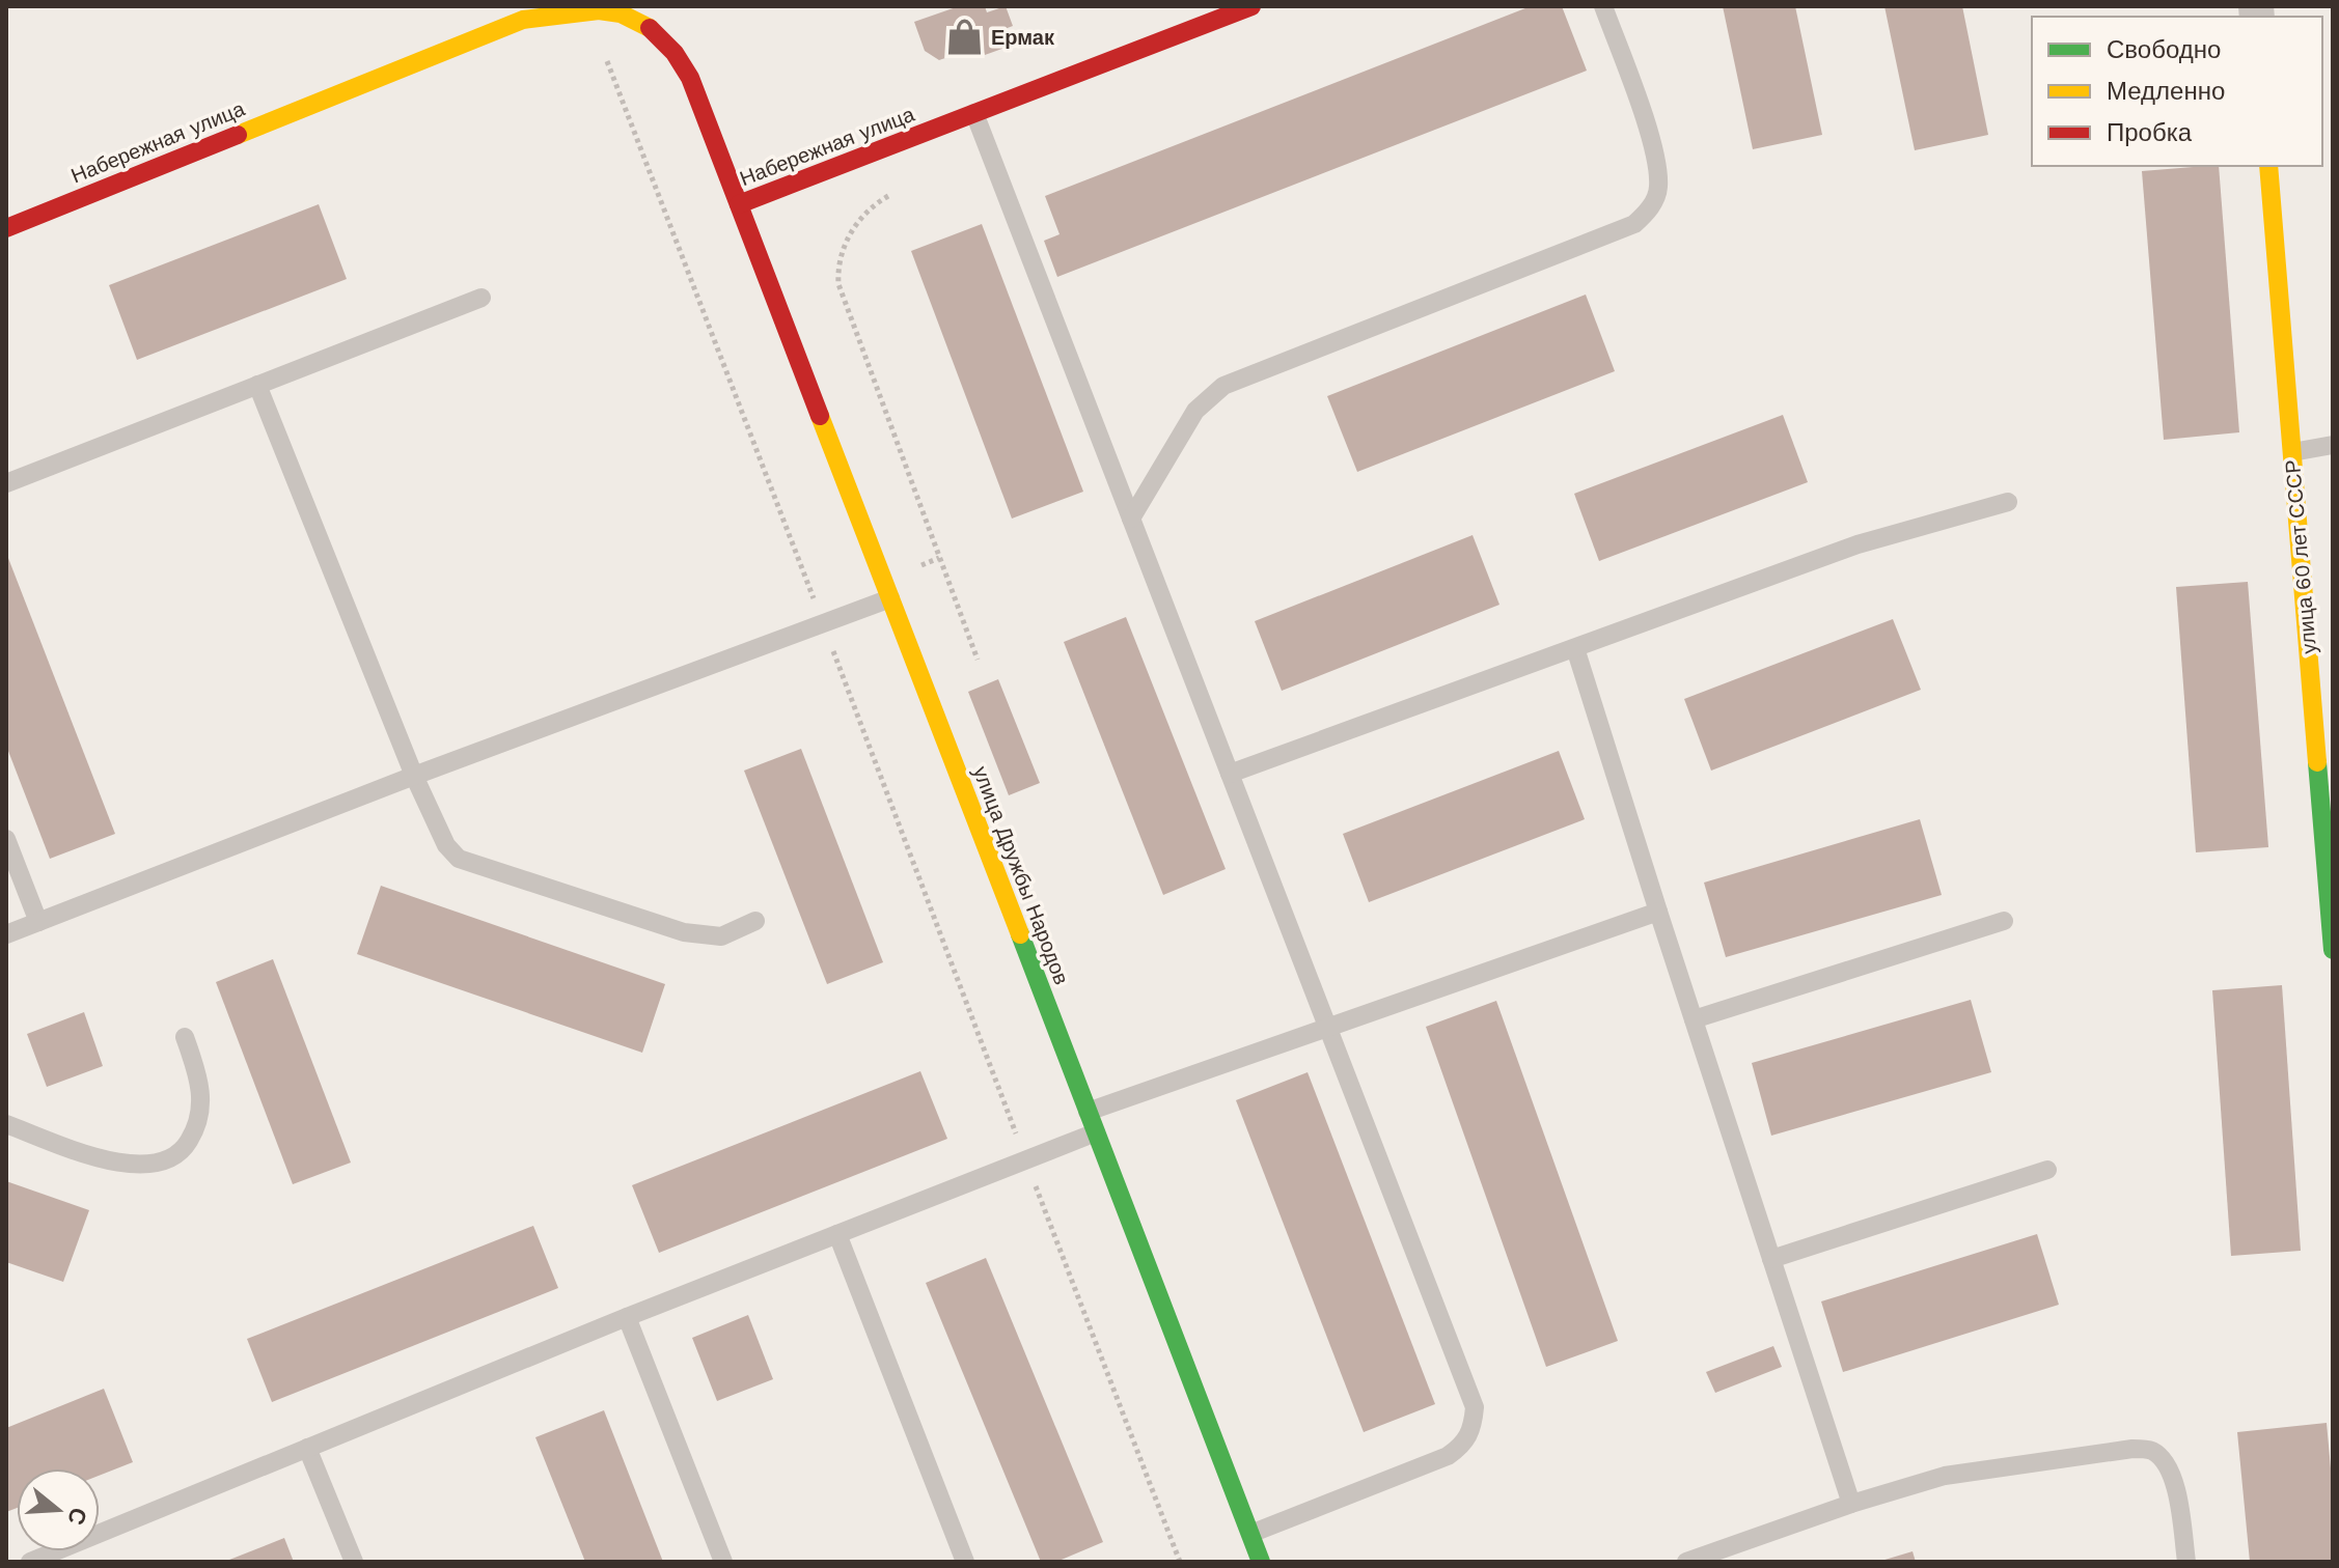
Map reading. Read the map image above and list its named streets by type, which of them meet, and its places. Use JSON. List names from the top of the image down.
{
  "streets": {
    "main road": ["Набережная улица", "улица 60 лет СССР", "улица Дружбы Народов"]
  },
  "crossings": [
    ["Набережная улица", "улица Дружбы Народов"]
  ],
  "places": {
    "shop": ["Ермак"]
  },
  "legend": ["Свободно", "Медленно", "Пробка"],
  "north": "right"
}
